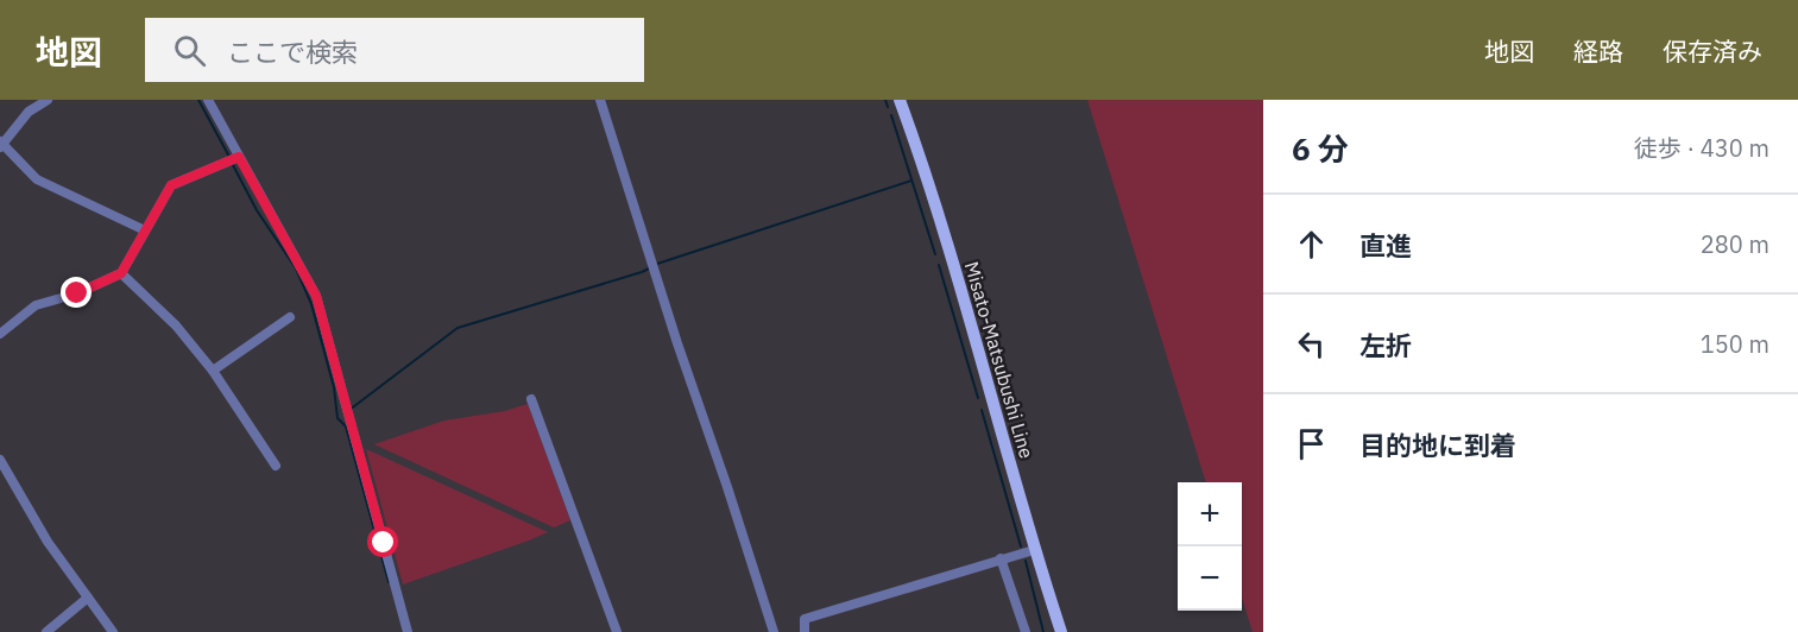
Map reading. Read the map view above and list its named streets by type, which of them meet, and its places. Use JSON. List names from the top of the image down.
{
  "streets": {
    "main road": ["Misato-Matsubushi Line"]
  },
  "page": {
    "header": "地図",
    "search": "ここで検索",
    "nav": ["地図", "経路", "保存済み"],
    "heading": ["6 分", "徒歩 · 430 m"],
    "list": [
      ["直進", "280 m"],
      ["左折", "150 m"],
      "目的地に到着"
    ],
    "map_buttons": ["+", "−"]
  }
}
